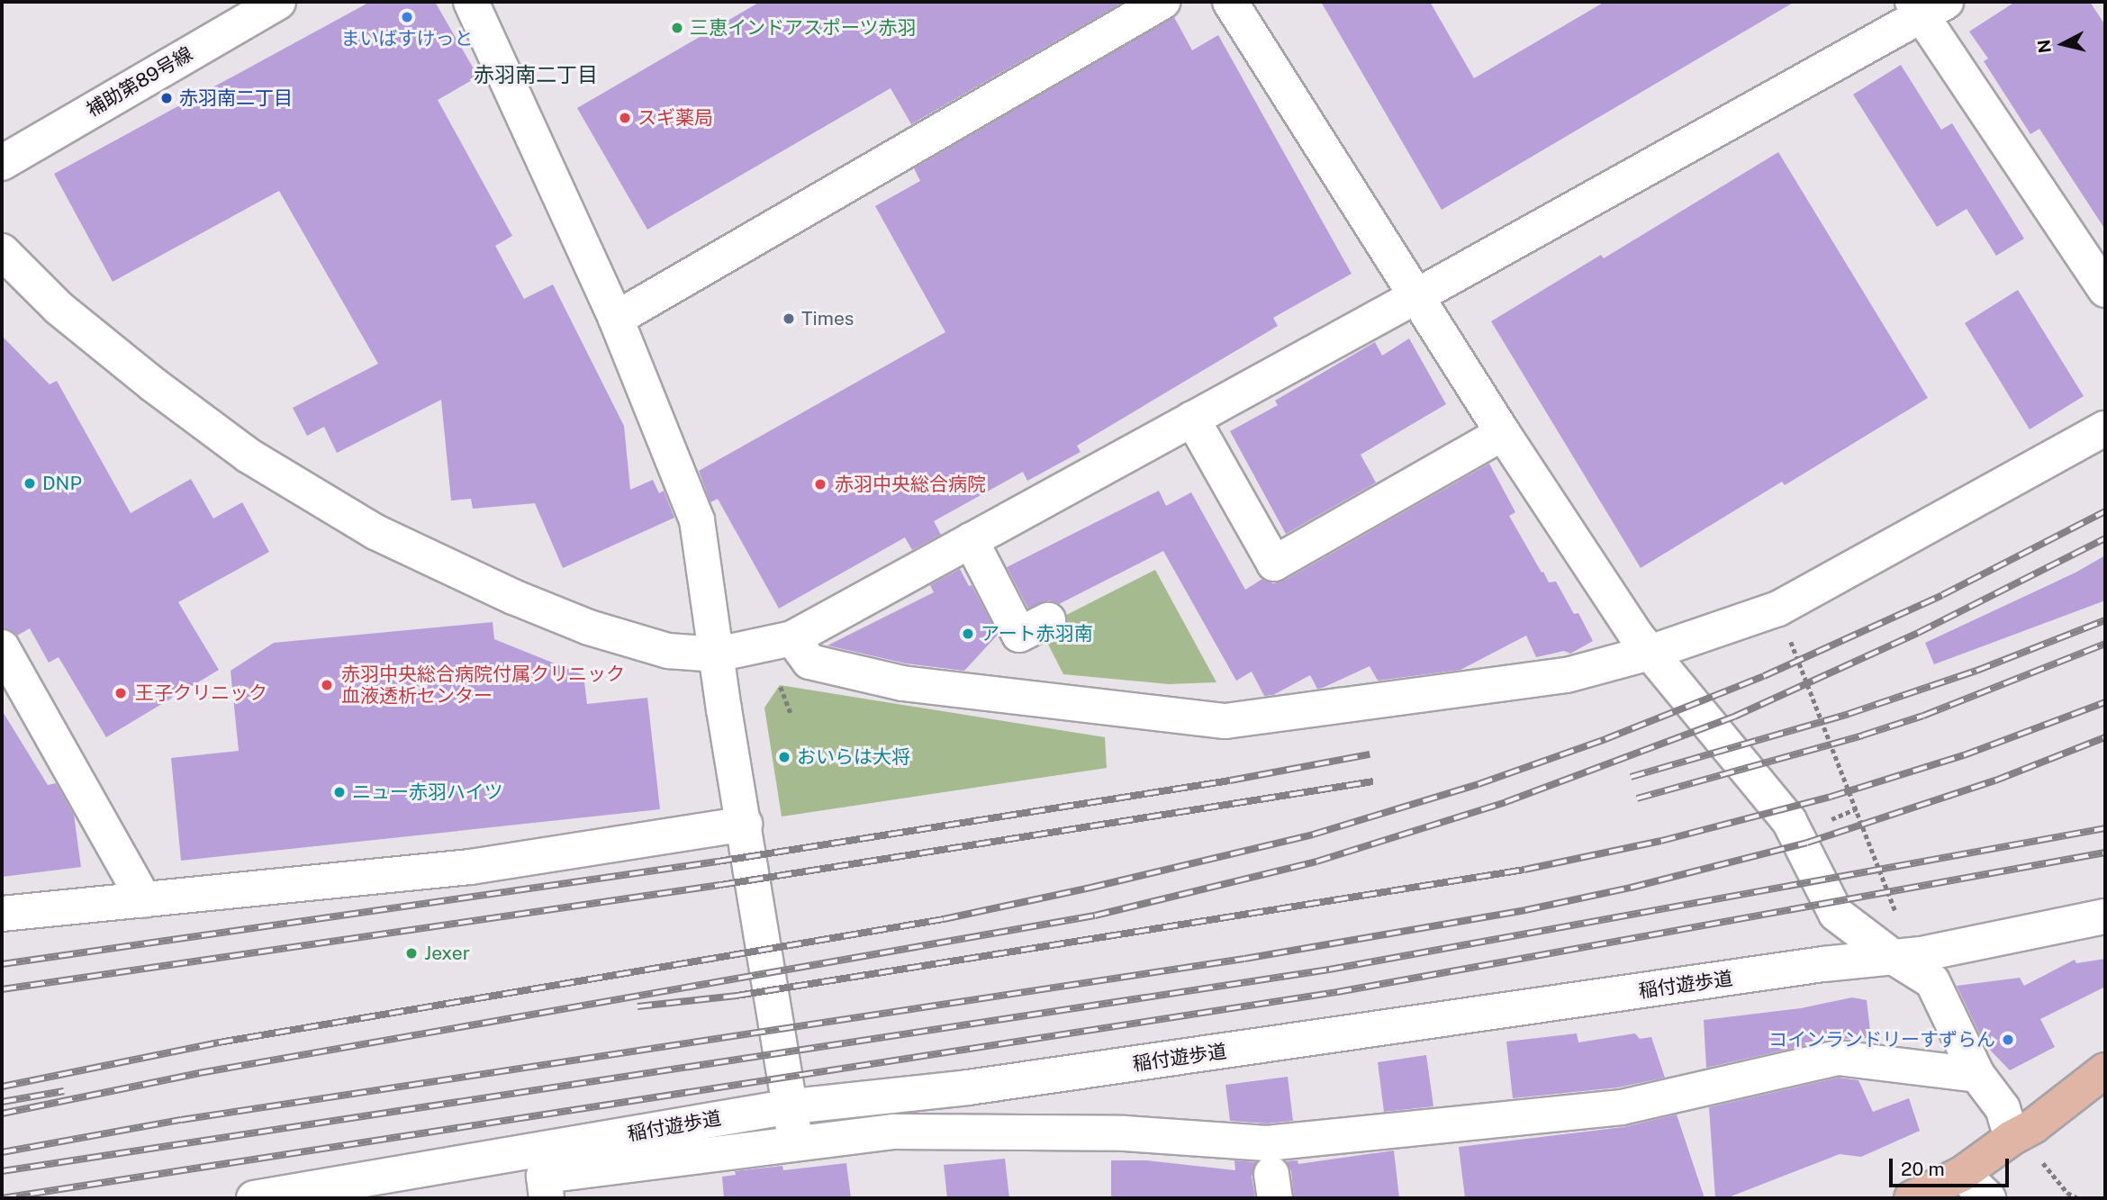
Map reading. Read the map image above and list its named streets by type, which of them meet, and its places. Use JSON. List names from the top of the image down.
{
  "streets": {
    "street": ["補助第89号線", "稲付遊歩道"]
  },
  "districts": ["赤羽南二丁目"],
  "places": [
    "まいばすけっと",
    "三恵インドアスポーツ赤羽",
    "赤羽南二丁目",
    "スギ薬局",
    "Times",
    "DNP",
    "赤羽中央総合病院",
    "アート赤羽南",
    "赤羽中央総合病院付属クリニック 血液透析センター",
    "王子クリニック",
    "おいらは大将",
    "ニュー赤羽ハイツ",
    "Jexer",
    "コインランドリーすずらん"
  ],
  "scale_bar": "20 m",
  "north": "left"
}
